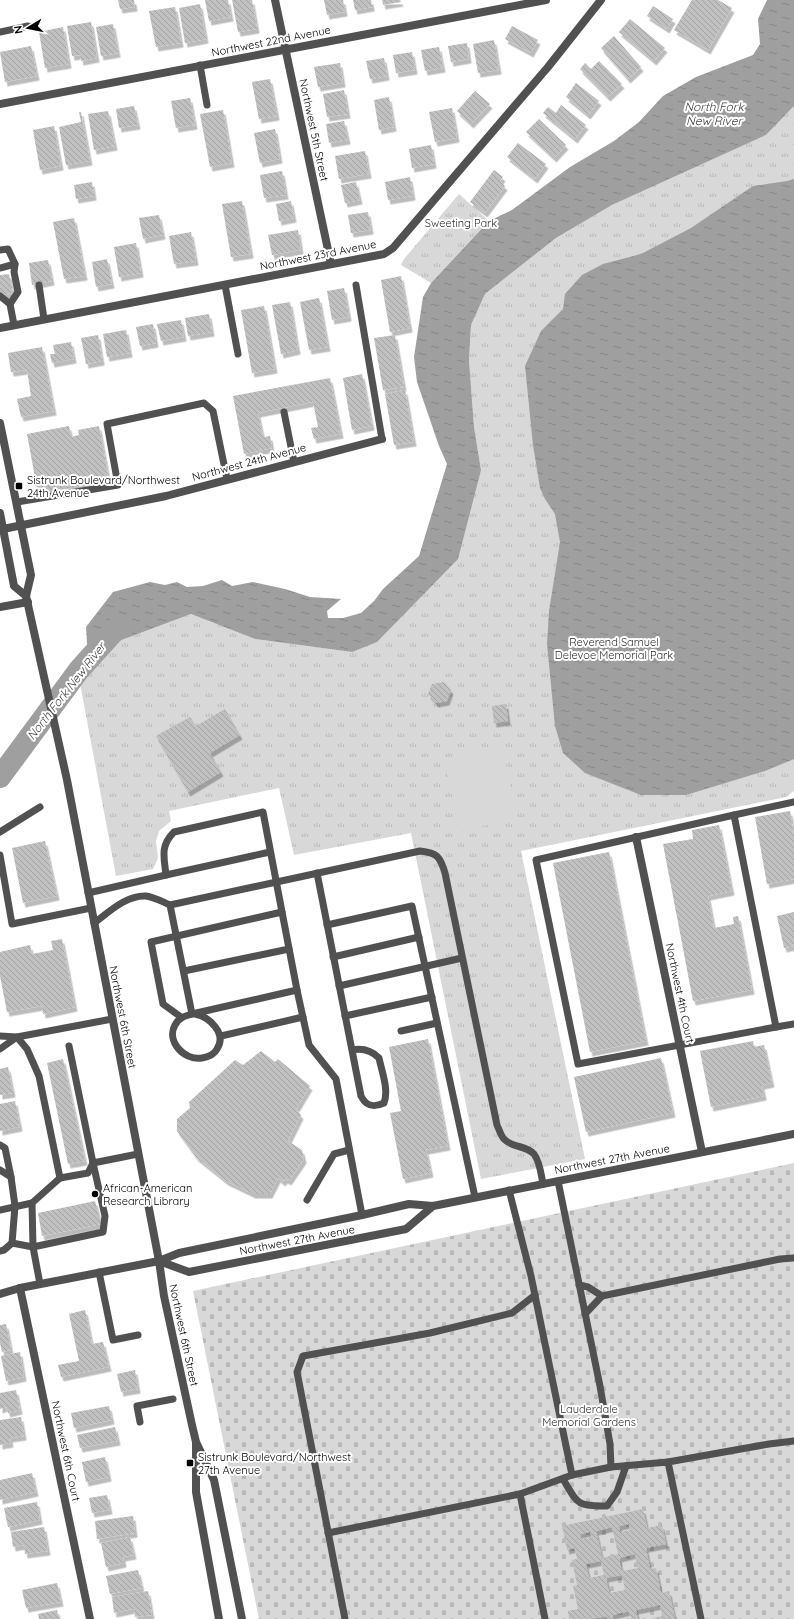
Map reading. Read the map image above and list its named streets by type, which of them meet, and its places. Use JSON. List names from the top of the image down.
{
  "streets": {
    "street": [
      "Northwest 22nd Avenue",
      "Northwest 5th Street",
      "Northwest 23rd Avenue",
      "Northwest 24th Avenue",
      "Northwest 4th Court",
      "Northwest 6th Street",
      "Northwest 27th Avenue",
      "Northwest 6th Court"
    ]
  },
  "crossings": [
    ["Northwest 22nd Avenue", "Northwest 5th Street"],
    ["Northwest 5th Street", "Northwest 23rd Avenue"],
    ["Northwest 24th Avenue", "Northwest 6th Street"],
    ["Northwest 4th Court", "Northwest 27th Avenue"],
    ["Northwest 6th Street", "Northwest 27th Avenue"],
    ["Northwest 27th Avenue", "Northwest 6th Court"]
  ],
  "water": ["North Fork New River"],
  "parks": ["Sweeting Park", "Reverend Samuel Delevoe Memorial Park", "Lauderdale Memorial Gardens"],
  "places": {
    "transit": ["Sistrunk Boulevard/Northwest 24th Avenue", "Sistrunk Boulevard/Northwest 27th Avenue"],
    "other": ["African-American Research Library"]
  },
  "north": "left"
}
